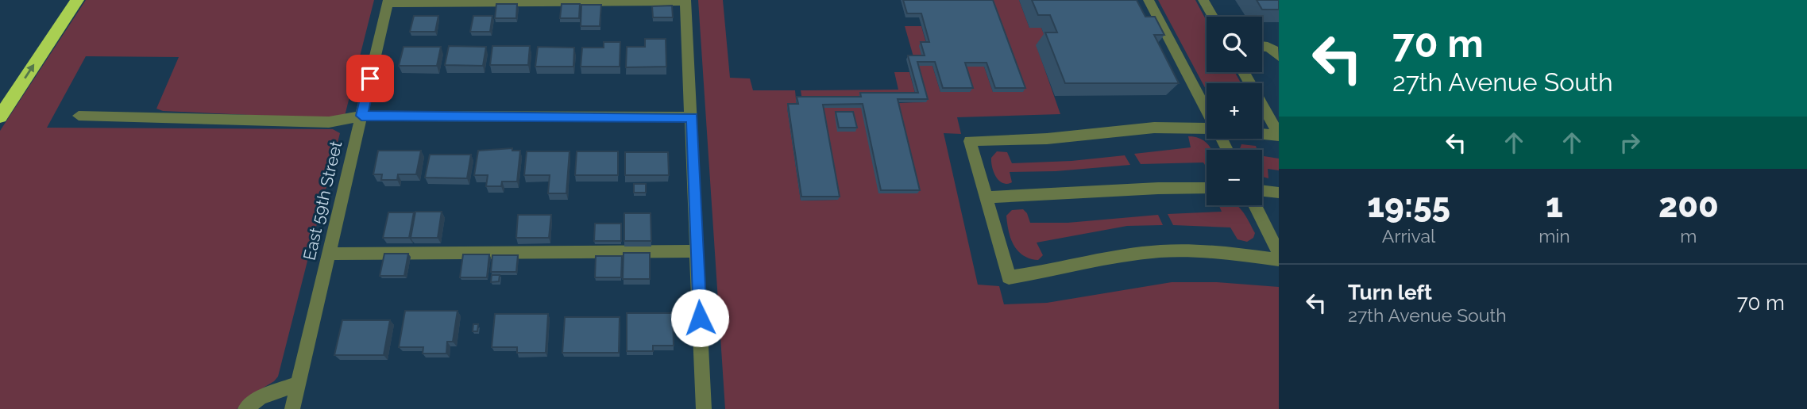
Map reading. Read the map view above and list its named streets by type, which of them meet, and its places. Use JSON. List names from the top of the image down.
{
  "streets": {
    "street": ["East 59th Street"]
  },
  "page": {
    "turn": ["70 m", "27th Avenue South"],
    "map_buttons": ["+", "−"],
    "eta": [
      "19:55",
      "Arrival",
      "1",
      "min",
      "200",
      "m"
    ],
    "list": [
      {
        "name": "Turn left",
        "note": "27th Avenue South",
        "value": "70 m"
      }
    ]
  }
}
